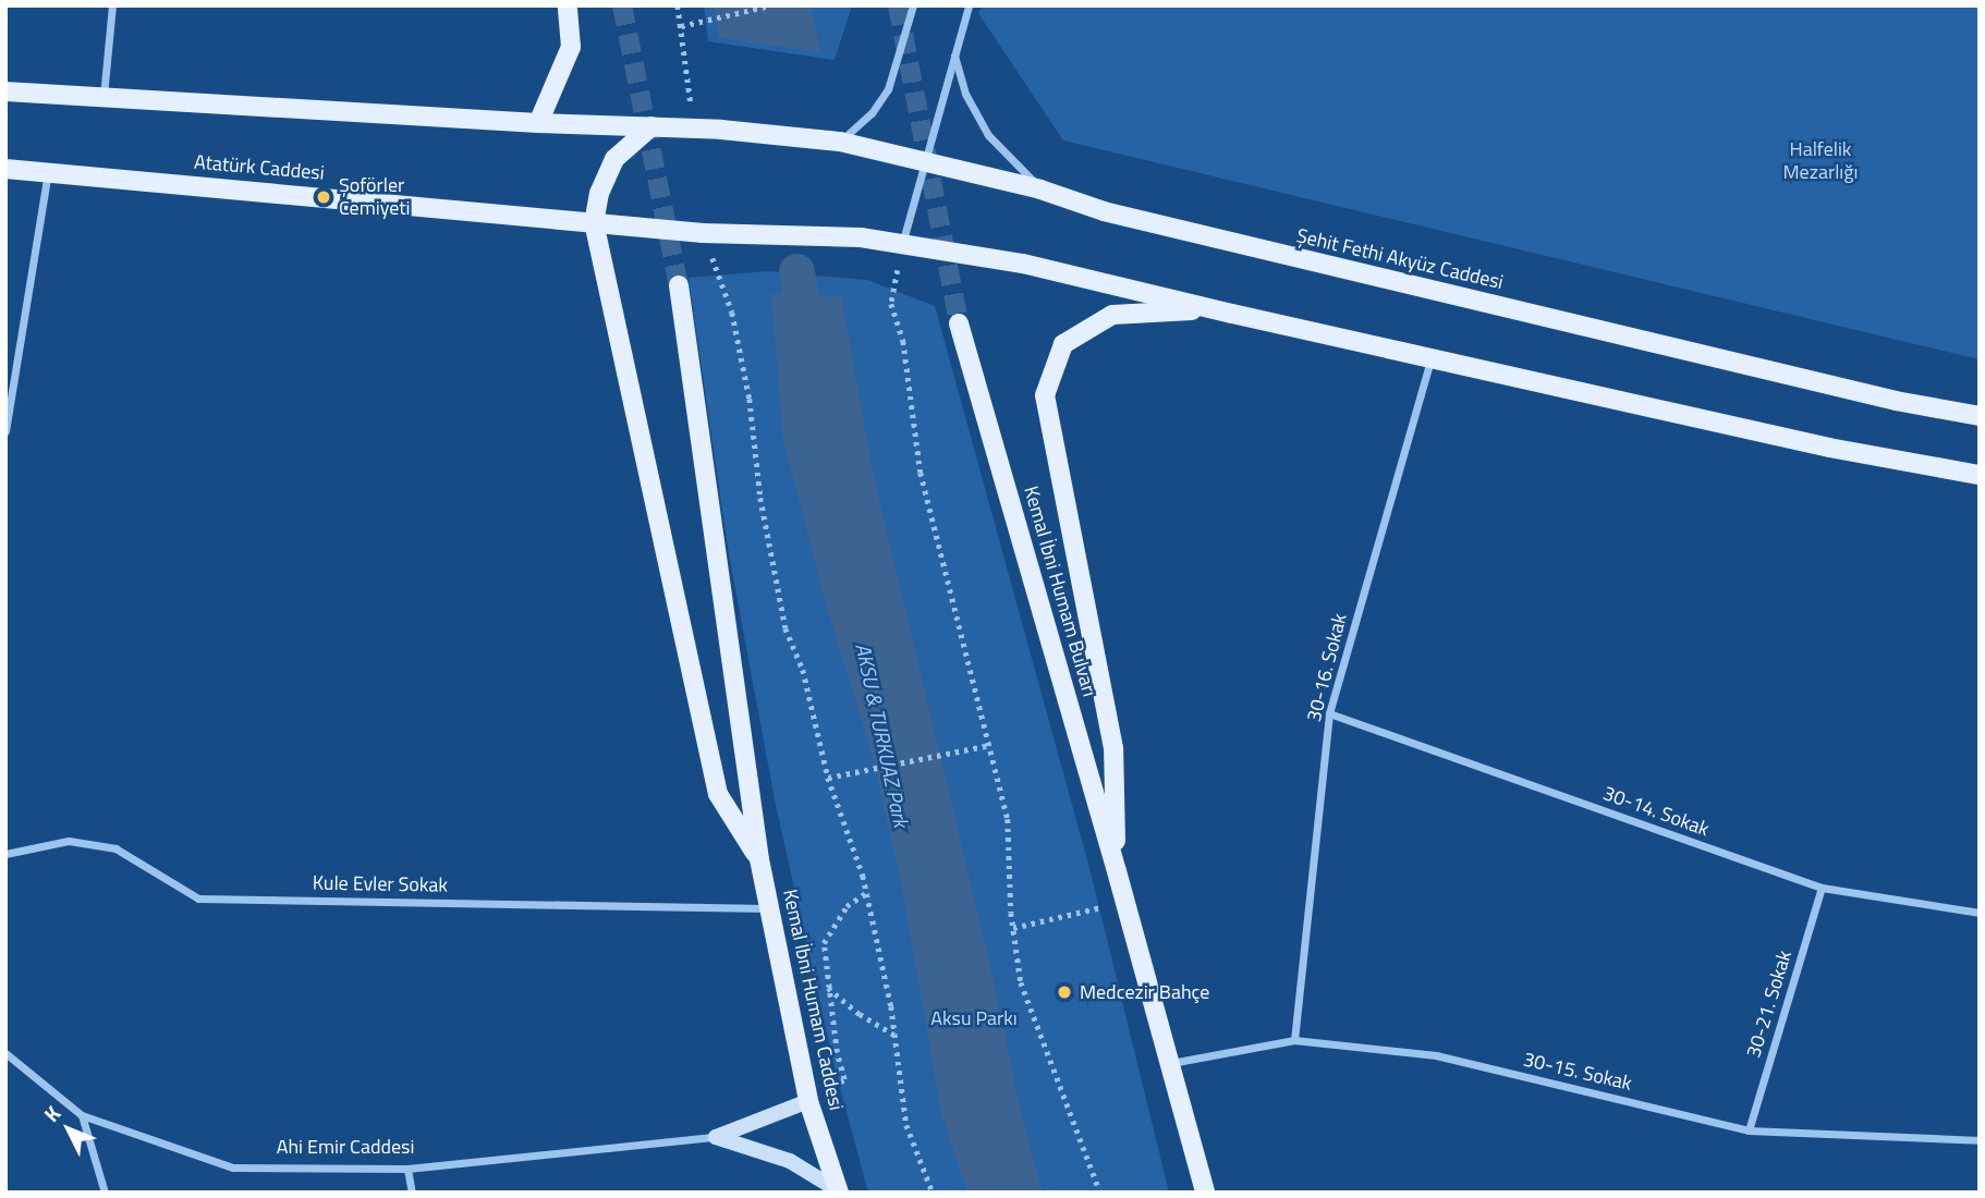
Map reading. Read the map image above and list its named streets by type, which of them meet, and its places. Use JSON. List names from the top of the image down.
{
  "streets": {
    "main road": [
      "Atatürk Caddesi",
      "Şehit Fethi Akyüz Caddesi",
      "Kemal İbni Humam Bulvarı",
      "Kemal İbni Humam Caddesi"
    ],
    "street": [
      "30-16. Sokak",
      "30-14. Sokak",
      "Kule Evler Sokak",
      "30-21. Sokak",
      "30-15. Sokak",
      "Ahi Emir Caddesi"
    ]
  },
  "crossings": [
    ["30-16. Sokak", "30-14. Sokak"],
    ["30-16. Sokak", "30-15. Sokak"],
    ["30-14. Sokak", "30-21. Sokak"],
    ["Kule Evler Sokak", "Kemal İbni Humam Caddesi"],
    ["Kemal İbni Humam Caddesi", "Ahi Emir Caddesi"],
    ["30-21. Sokak", "30-15. Sokak"]
  ],
  "water": ["AKSU & TURKUAZ Park"],
  "parks": ["Halfelik Mezarlığı", "Aksu Parkı"],
  "places": ["Şoförler Cemiyeti", "Medcezir Bahçe"],
  "north": "top left"
}
